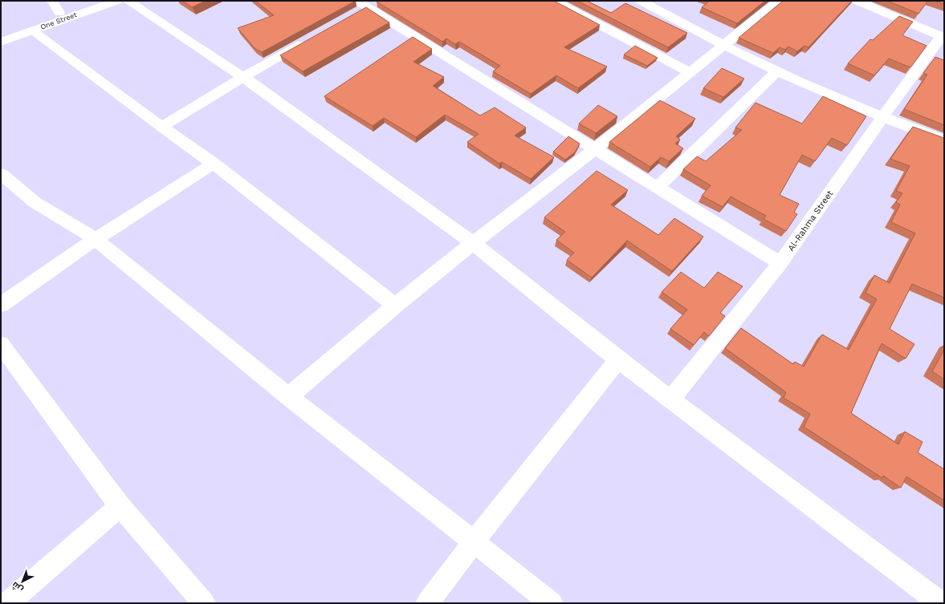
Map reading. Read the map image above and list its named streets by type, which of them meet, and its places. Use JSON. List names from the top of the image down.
{
  "streets": {
    "street": ["One Street", "Al-Rahma Street"]
  },
  "north": "bottom left"
}
